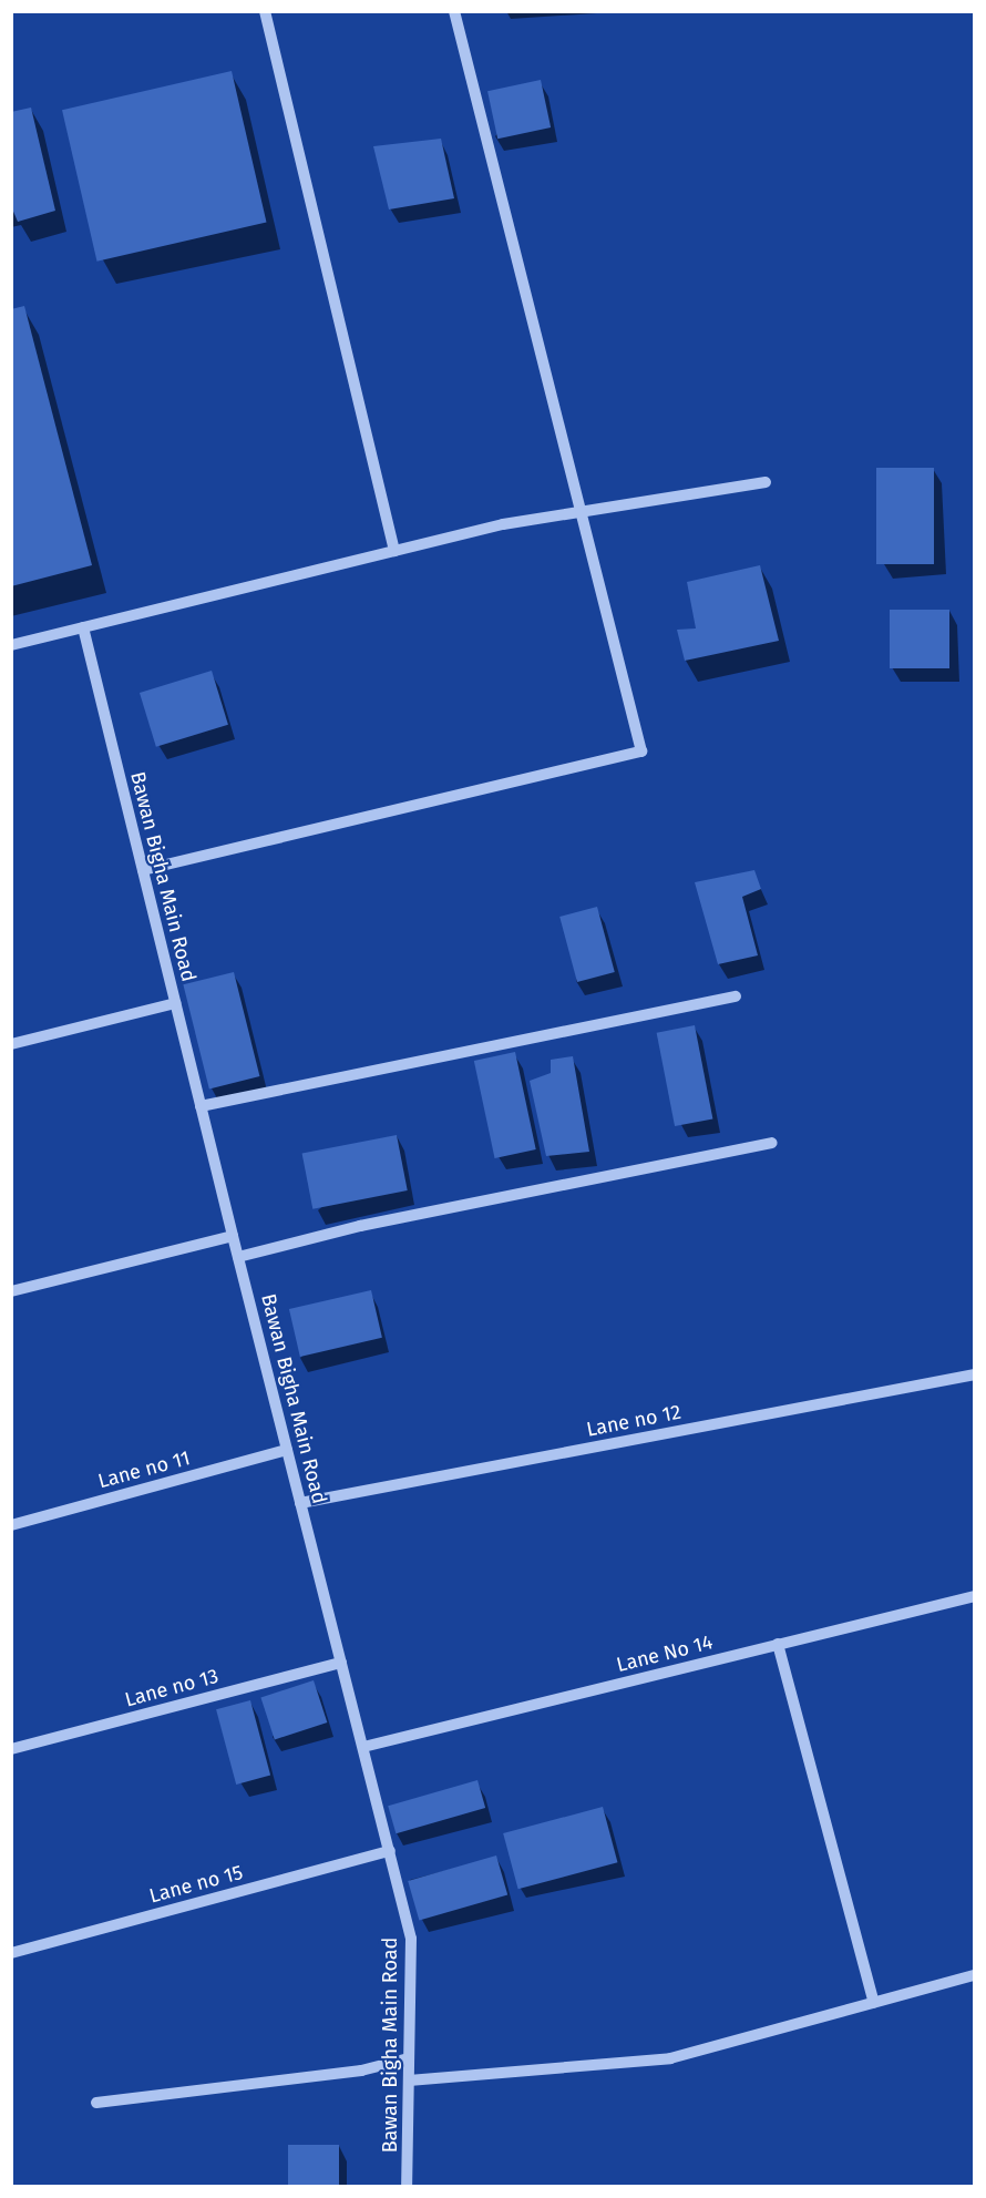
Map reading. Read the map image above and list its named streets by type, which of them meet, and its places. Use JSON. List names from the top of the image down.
{
  "streets": {
    "street": [
      "Bawan Bigha Main Road",
      "Lane no 12",
      "Lane no 11",
      "Lane No 14",
      "Lane no 13",
      "Lane no 15"
    ]
  },
  "crossings": [
    ["Bawan Bigha Main Road", "Lane no 12"],
    ["Bawan Bigha Main Road", "Lane no 11"],
    ["Bawan Bigha Main Road", "Lane No 14"],
    ["Bawan Bigha Main Road", "Lane no 13"],
    ["Bawan Bigha Main Road", "Lane no 15"]
  ]
}
